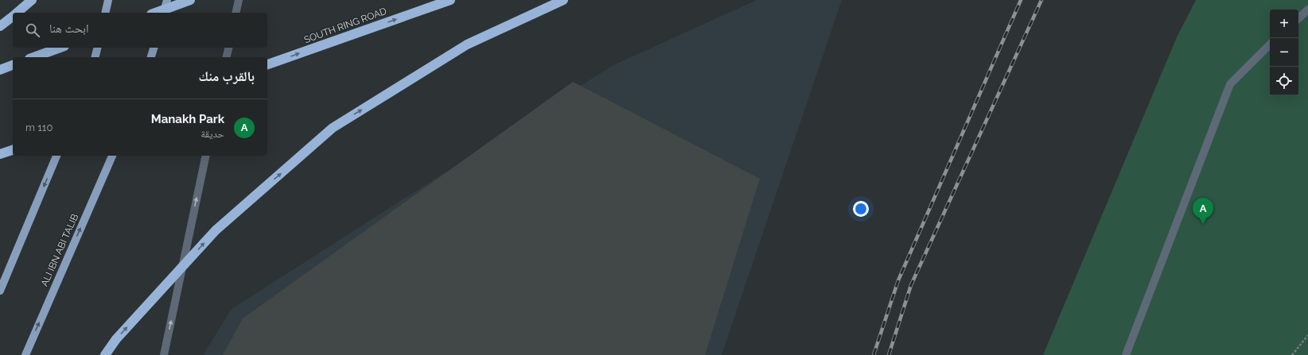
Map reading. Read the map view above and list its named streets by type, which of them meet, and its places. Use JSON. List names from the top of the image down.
{
  "streets": {
    "highway": ["SOUTH RING ROAD"],
    "main road": ["ALI IBN ABI TALIB"]
  },
  "page": {
    "map_buttons": ["+", "−"],
    "search": "ابحث هنا",
    "heading": "بالقرب منك",
    "list": [
      {
        "mark": "A",
        "name": "Manakh Park",
        "note": "حديقة",
        "value": "110 m"
      }
    ],
    "pins": "A"
  }
}
